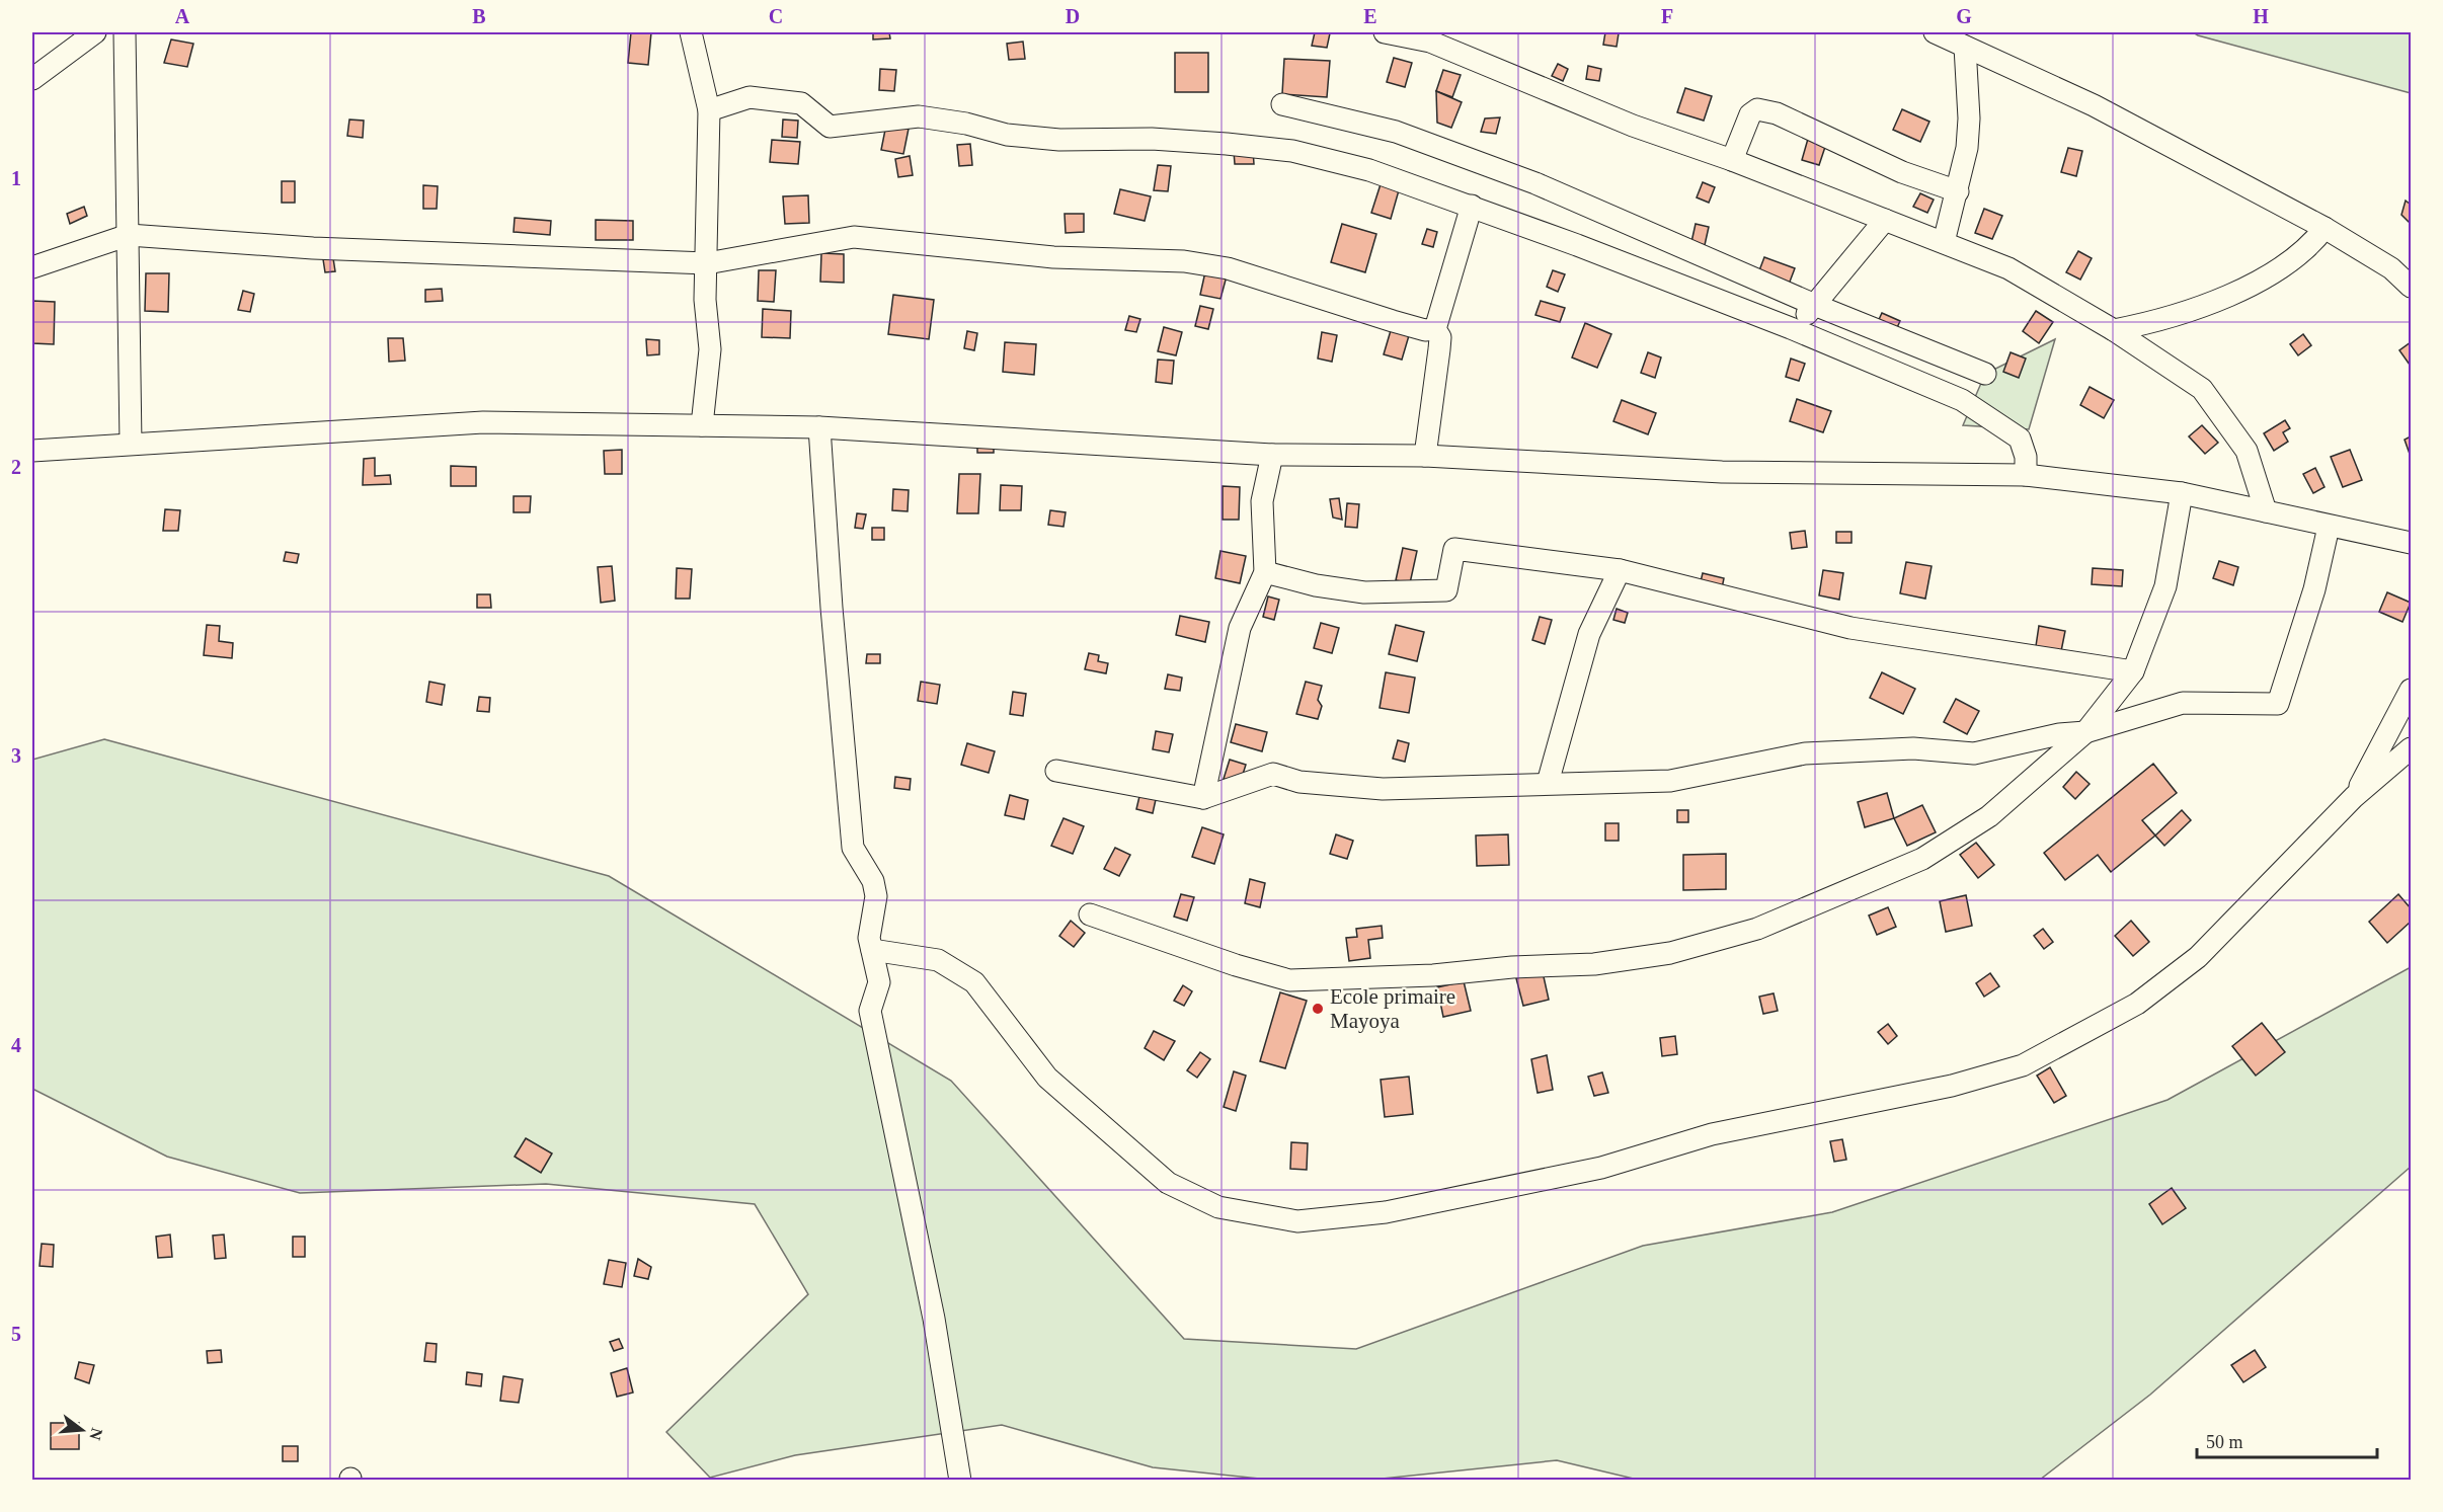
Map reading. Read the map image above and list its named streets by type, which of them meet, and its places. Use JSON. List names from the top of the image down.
{
  "places": ["Ecole primaire Mayoya"],
  "scale_bar": "50 m",
  "north": "right",
  "grid": {
    "columns": [
      "A",
      "B",
      "C",
      "D",
      "E",
      "F",
      "G",
      "H"
    ],
    "rows": [
      "1",
      "2",
      "3",
      "4",
      "5"
    ]
  }
}
